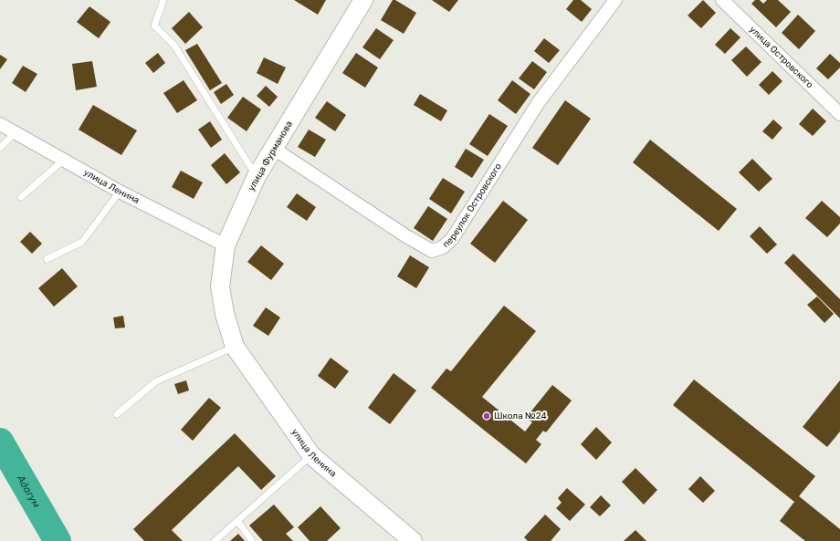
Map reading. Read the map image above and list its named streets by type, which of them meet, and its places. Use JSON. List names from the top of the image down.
{
  "streets": {
    "main road": ["улица Фурманова", "улица Ленина"],
    "street": ["улица Островского", "переулок Островского"]
  },
  "crossings": [
    ["улица Фурманова", "улица Ленина"],
    ["улица Фурманова", "переулок Островского"]
  ],
  "water": ["Адагум"],
  "places": ["Школа №24"]
}
